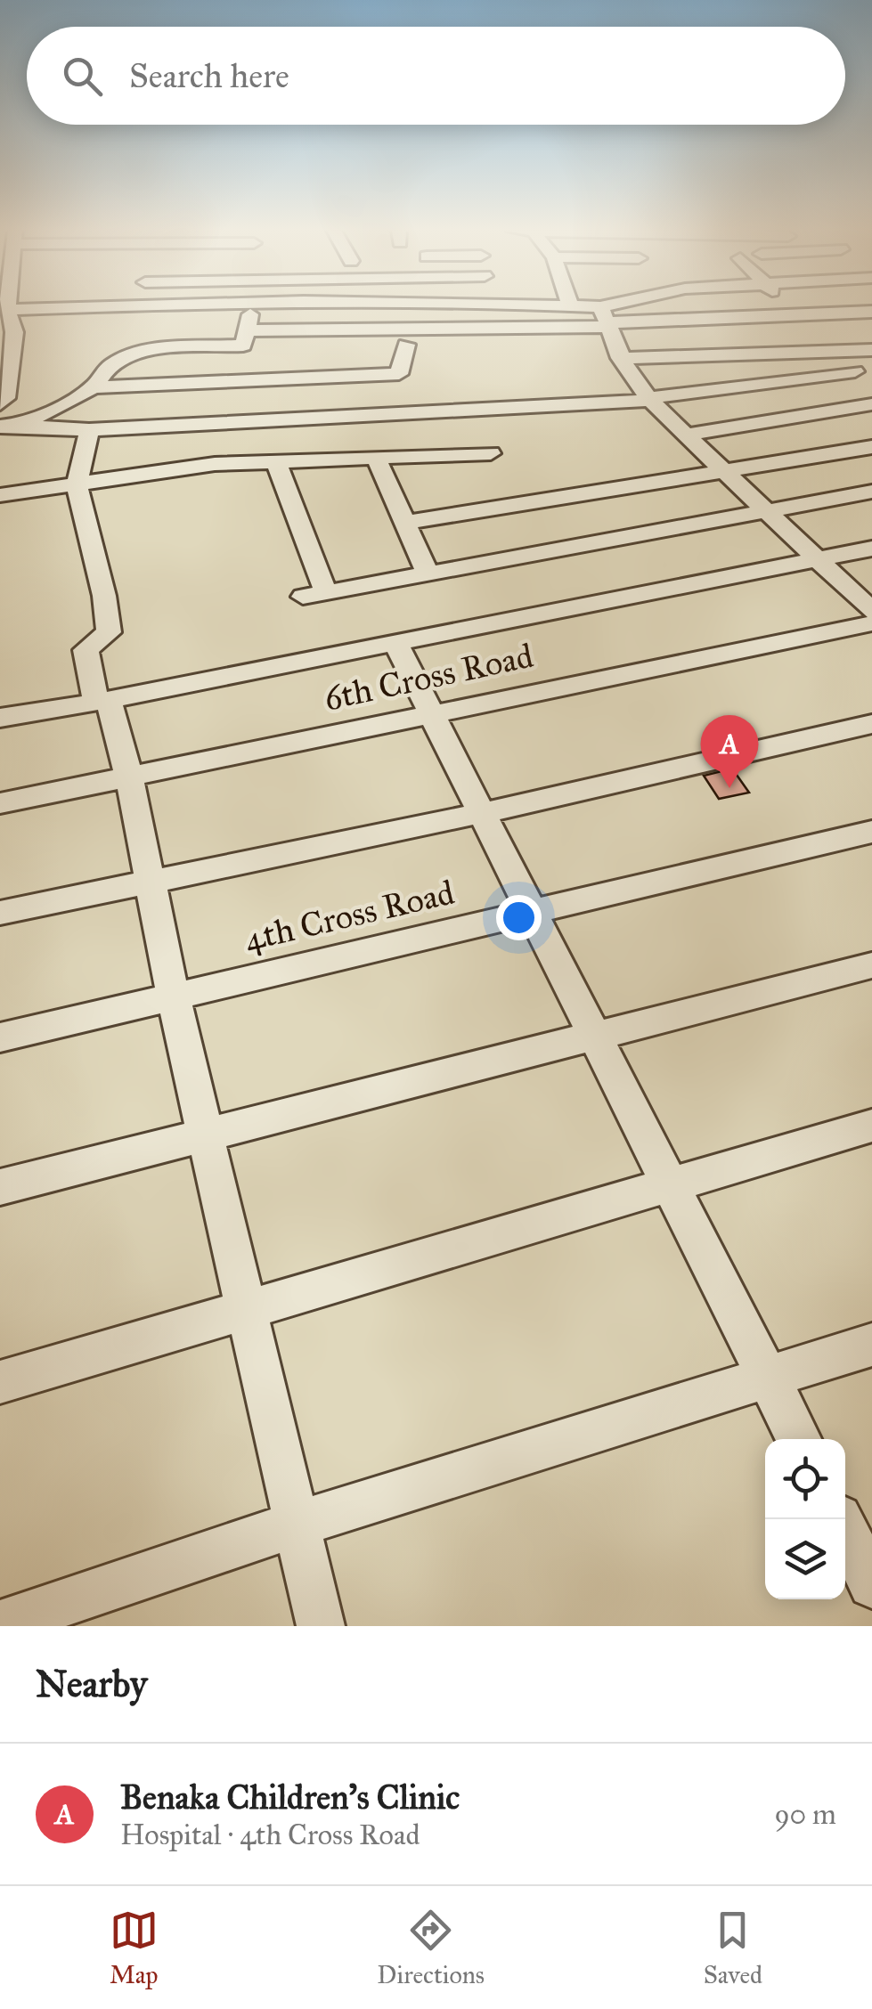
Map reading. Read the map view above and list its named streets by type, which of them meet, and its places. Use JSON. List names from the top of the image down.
{
  "streets": {
    "street": ["6th Cross Road", "4th Cross Road"]
  },
  "page": {
    "search": "Search here",
    "pins": "A",
    "heading": "Nearby",
    "list": [
      {
        "mark": "A",
        "name": "Benaka Children's Clinic",
        "note": "Hospital · 4th Cross Road",
        "value": "90 m"
      }
    ],
    "nav": ["Map", "Directions", "Saved"]
  }
}
